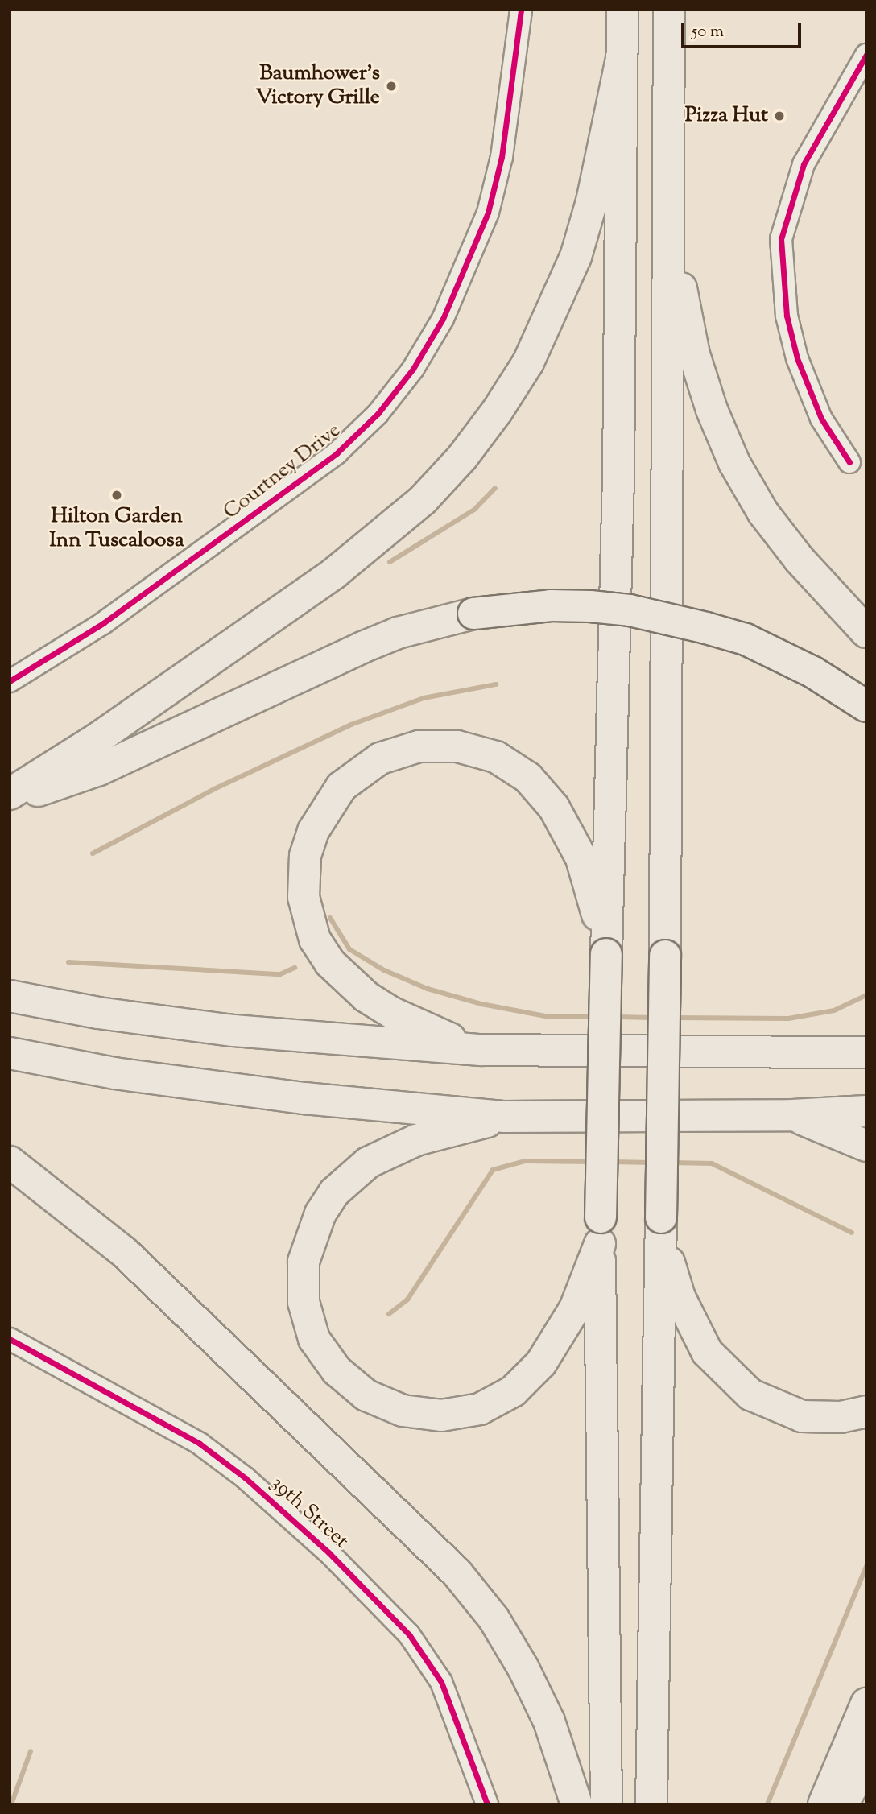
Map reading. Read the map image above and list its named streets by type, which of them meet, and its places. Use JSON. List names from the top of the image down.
{
  "streets": {
    "street": ["Courtney Drive", "39th Street"]
  },
  "places": ["Baumhower's Victory Grille", "Pizza Hut", "Hilton Garden Inn Tuscaloosa"],
  "scale_bar": "50 m"
}
